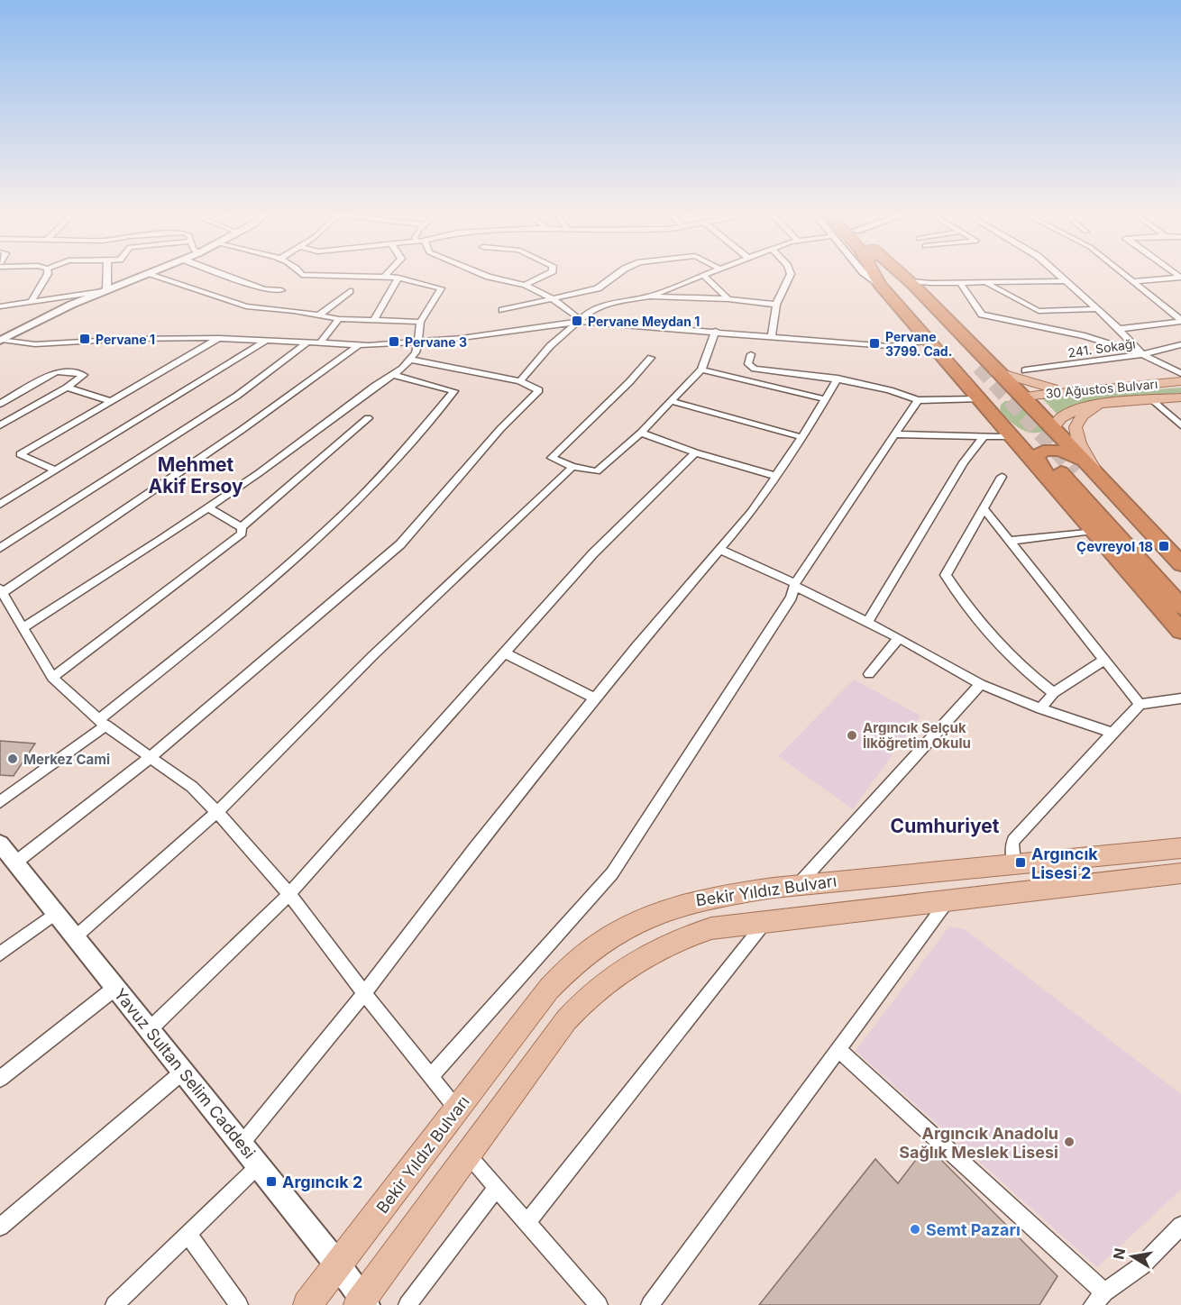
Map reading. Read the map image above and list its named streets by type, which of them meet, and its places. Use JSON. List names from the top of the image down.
{
  "streets": {
    "main road": ["30 Ağustos Bulvarı", "Bekir Yıldız Bulvarı"],
    "street": ["241. Sokağı", "Yavuz Sultan Selim Caddesi"]
  },
  "crossings": [
    ["Bekir Yıldız Bulvarı", "Yavuz Sultan Selim Caddesi"]
  ],
  "districts": ["Mehmet Akif Ersoy", "Cumhuriyet"],
  "places": {
    "transit": [
      "Pervane Meydan 1",
      "Pervane 1",
      "Pervane 3",
      "Pervane 3799. Cad.",
      "Çevreyol 18",
      "Argıncık Lisesi 2",
      "Argıncık 2"
    ],
    "other": [
      "Argıncık Selçuk İlköğretim Okulu",
      "Merkez Cami",
      "Argıncık Anadolu Sağlık Meslek Lisesi",
      "Semt Pazarı"
    ]
  },
  "north": "left"
}
